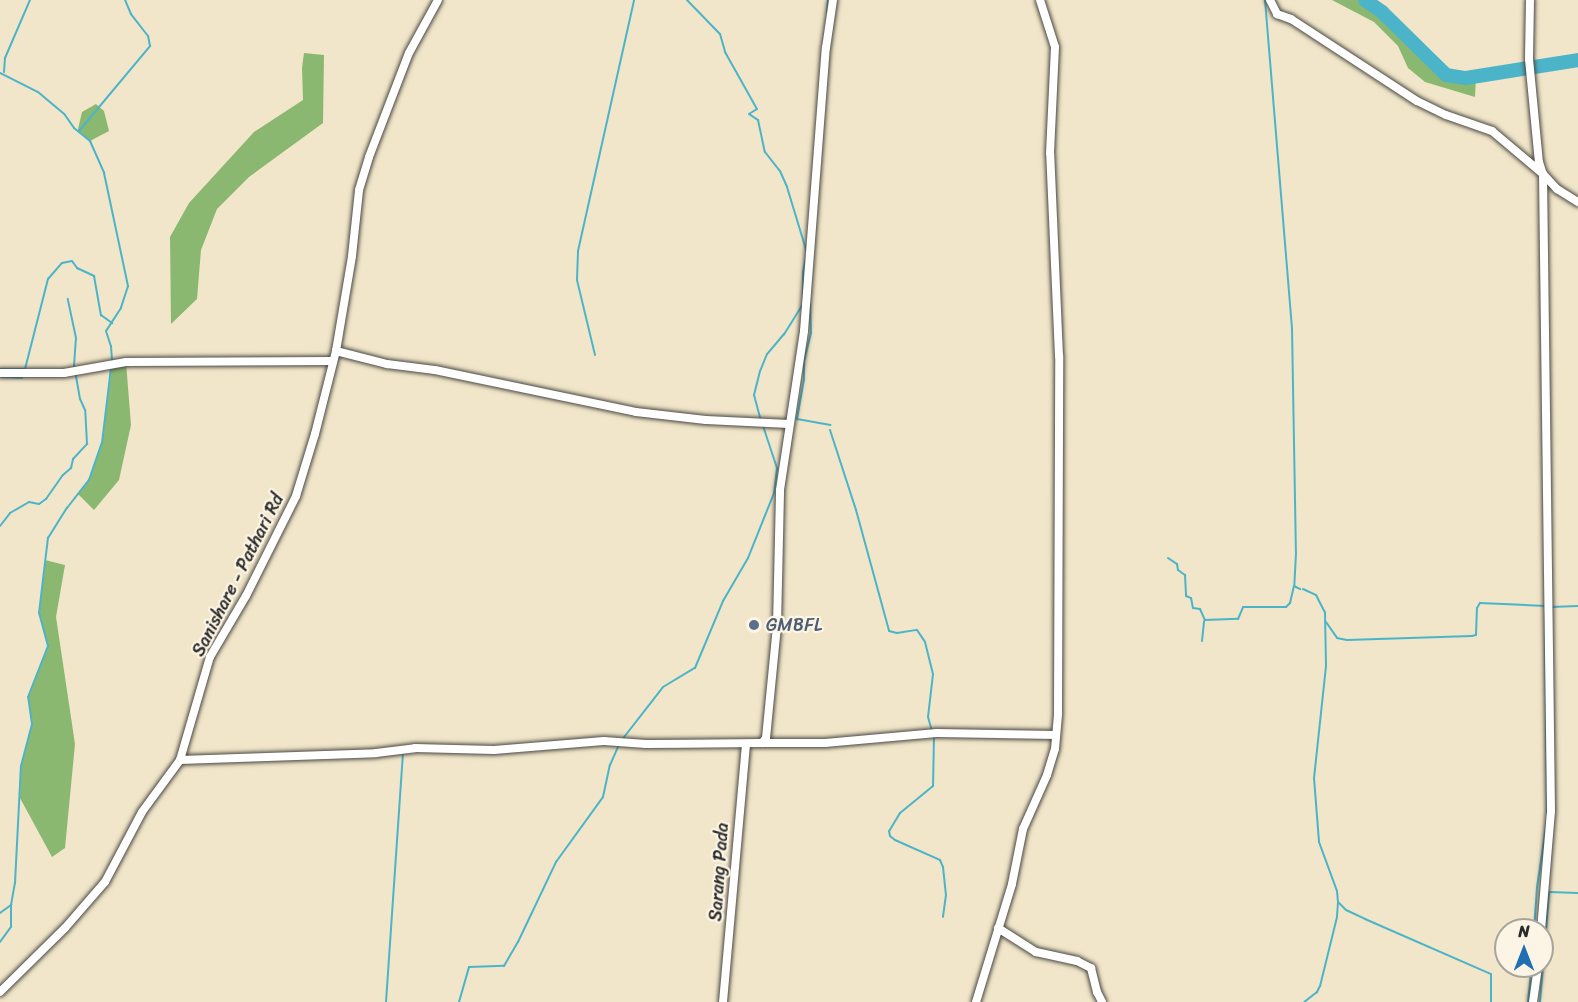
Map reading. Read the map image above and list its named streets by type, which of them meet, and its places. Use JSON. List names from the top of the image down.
{
  "streets": {
    "street": ["Sanishare - Pathari Rd", "Sarang Pada"]
  },
  "places": ["GMBFL"],
  "north": "top"
}
